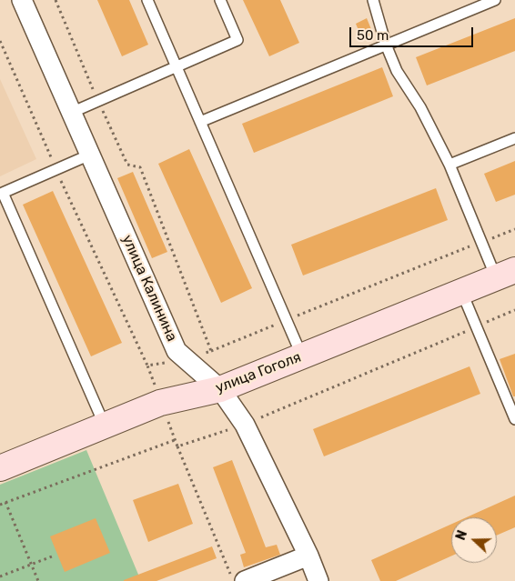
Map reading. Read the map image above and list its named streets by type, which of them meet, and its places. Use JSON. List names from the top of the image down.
{
  "streets": {
    "main road": ["улица Гоголя"],
    "street": ["улица Калинина"]
  },
  "crossings": [
    ["улица Калинина", "улица Гоголя"]
  ],
  "scale_bar": "50 m",
  "north": "left"
}
